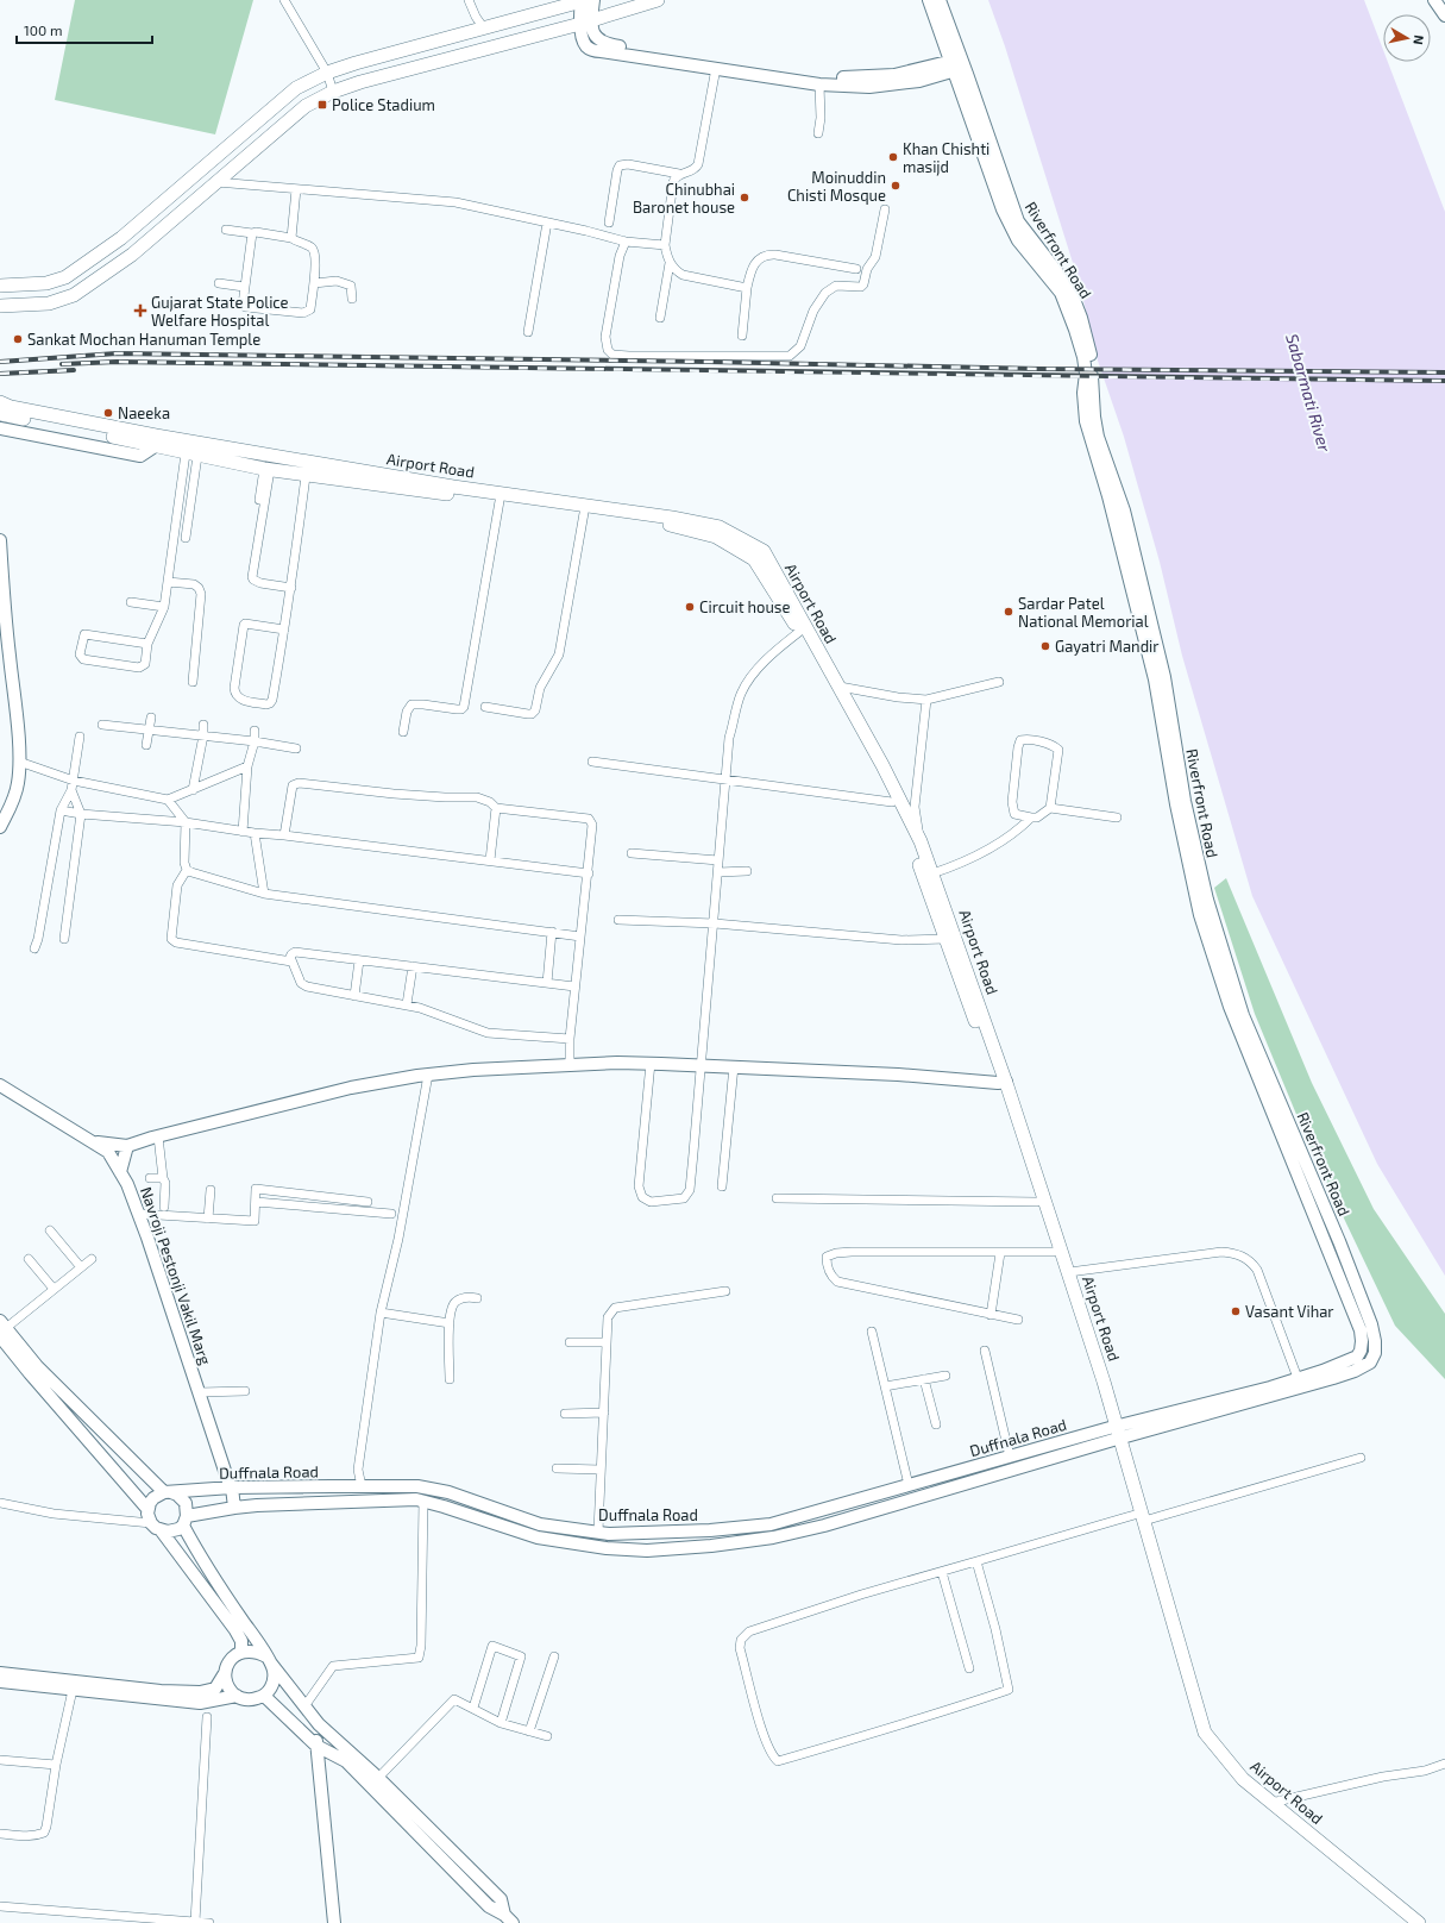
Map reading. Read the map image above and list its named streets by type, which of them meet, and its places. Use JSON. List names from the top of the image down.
{
  "streets": {
    "main road": [
      "Riverfront Road",
      "Airport Road",
      "Navroji Pestonji Vakil Marg",
      "Duffnala Road"
    ]
  },
  "crossings": [
    ["Riverfront Road", "Airport Road"],
    ["Riverfront Road", "Duffnala Road"],
    ["Airport Road", "Duffnala Road"],
    ["Navroji Pestonji Vakil Marg", "Duffnala Road"]
  ],
  "water": ["Sabarmati River"],
  "places": {
    "transit": ["Police Stadium"],
    "other": [
      "Khan Chishti masijd",
      "Moinuddin Chisti Mosque",
      "Chinubhai Baronet house",
      "Sankat Mochan Hanuman Temple",
      "Naeeka",
      "Circuit house",
      "Sardar Patel National Memorial",
      "Gayatri Mandir",
      "Vasant Vihar"
    ],
    "health": ["Gujarat State Police Welfare Hospital"]
  },
  "scale_bar": "100 m",
  "north": "right"
}
